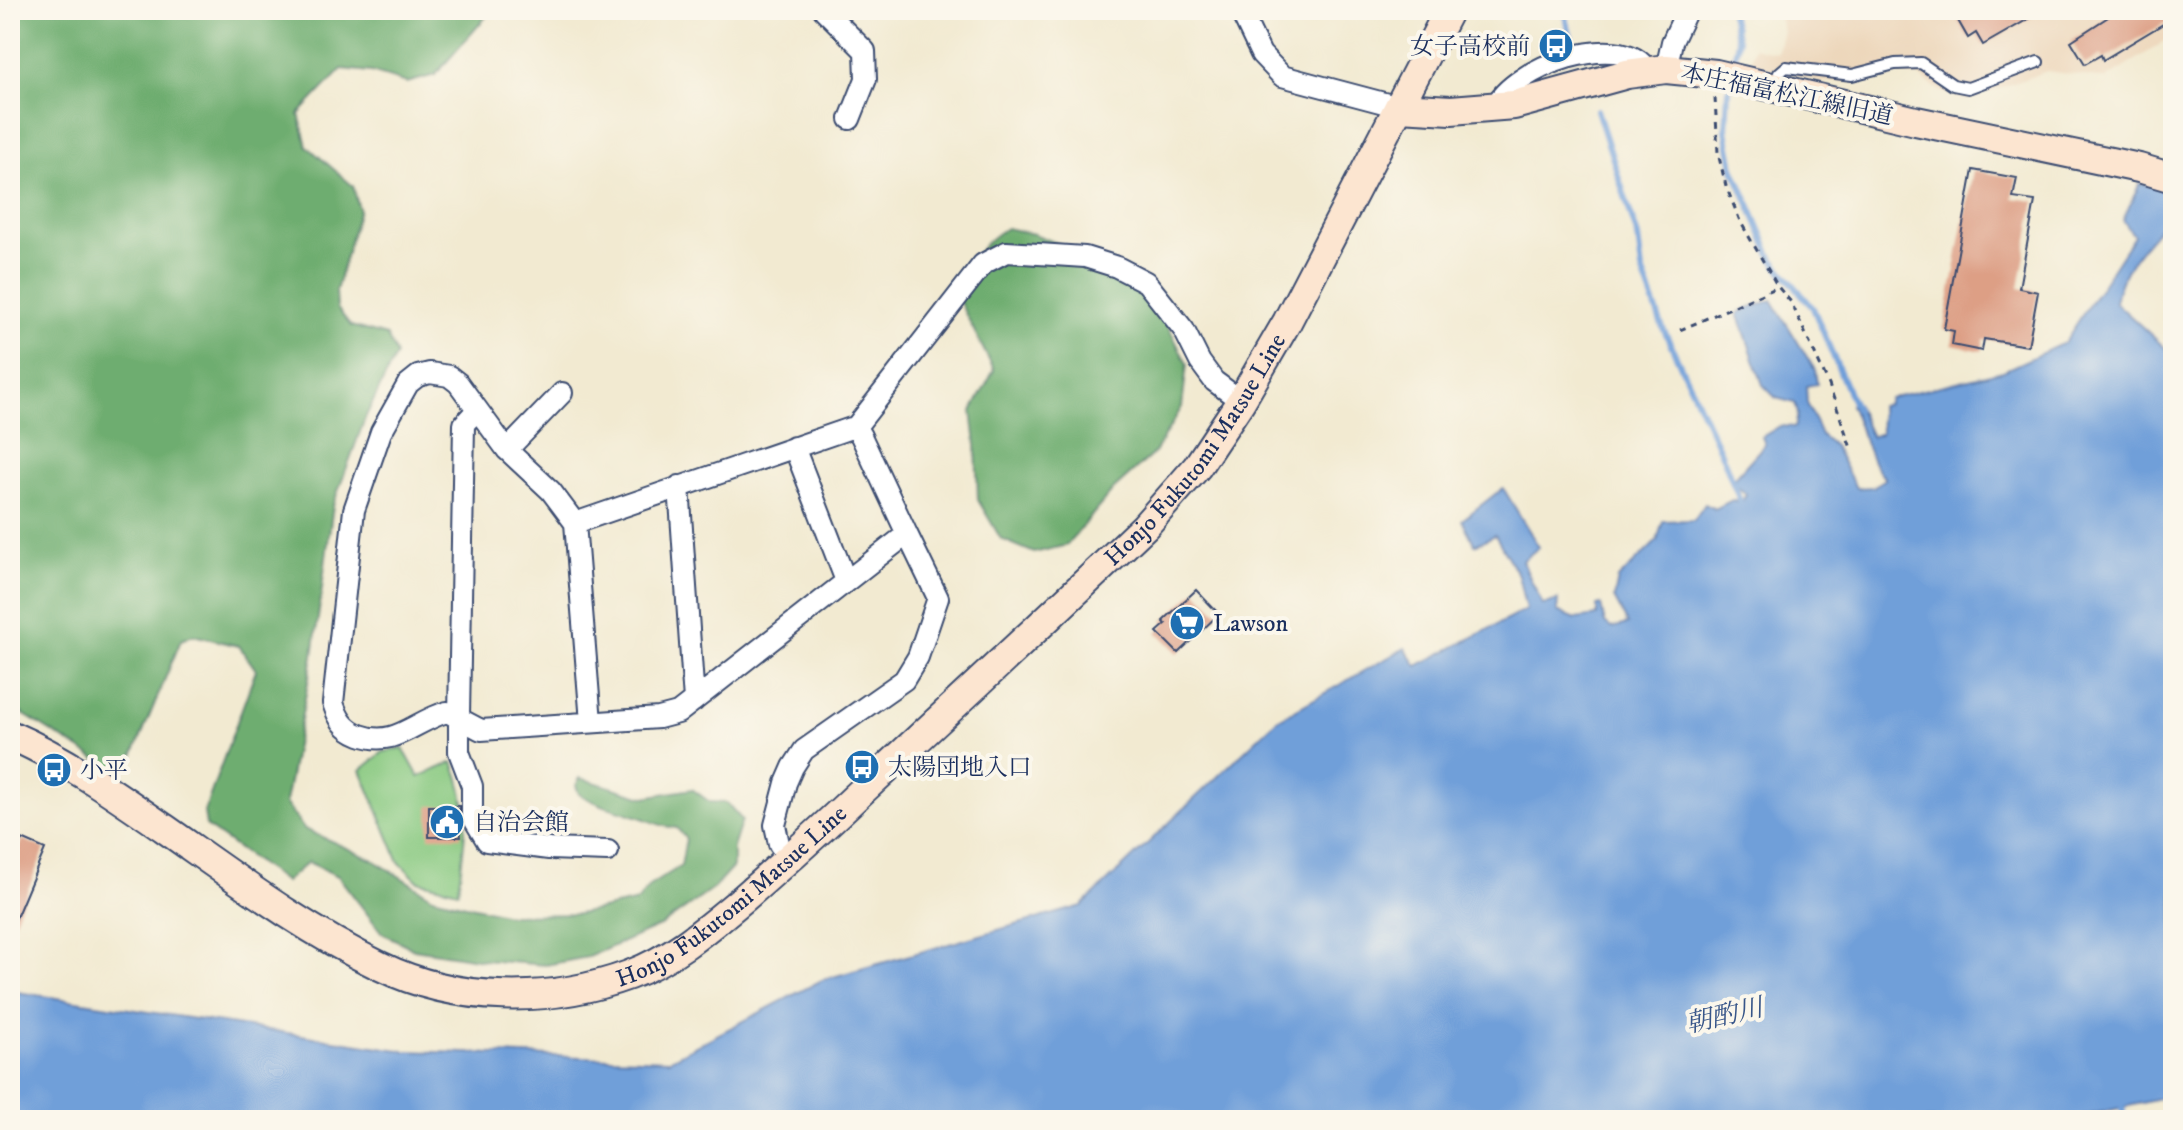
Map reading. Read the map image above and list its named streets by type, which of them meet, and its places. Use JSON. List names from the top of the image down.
{
  "streets": {
    "main road": ["本庄福富松江線旧道", "Honjo Fukutomi Matsue Line"]
  },
  "crossings": [
    ["本庄福富松江線旧道", "Honjo Fukutomi Matsue Line"]
  ],
  "water": ["朝酌川"],
  "places": {
    "bus stop": ["女子高校前", "太陽団地入口", "小平"],
    "supermarket": ["Lawson"],
    "public building": ["自治会館"]
  }
}
